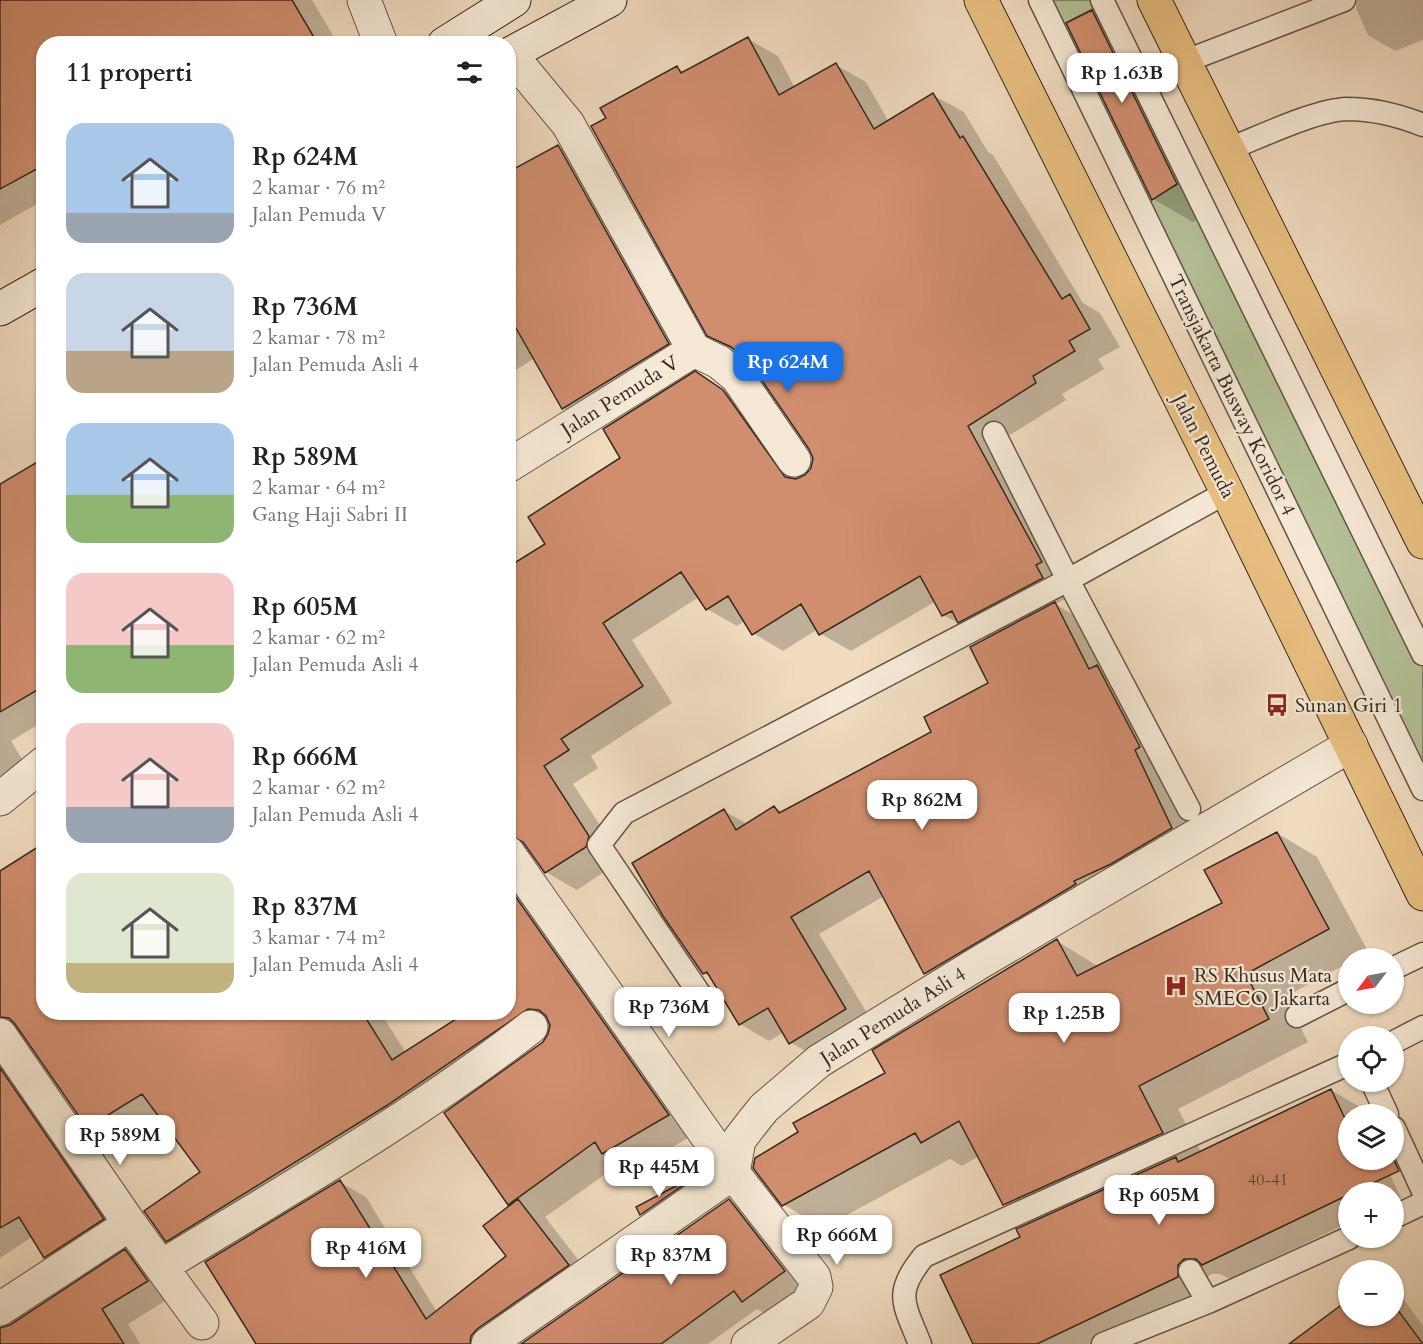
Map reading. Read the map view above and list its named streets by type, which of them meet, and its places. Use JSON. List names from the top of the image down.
{
  "streets": {
    "main road": ["Jalan Pemuda"],
    "street": ["Jalan Pemuda V", "Jalan Pemuda Asli 4"],
    "lane": ["Transjakarta Busway Koridor 4"]
  },
  "crossings": [
    ["Jalan Pemuda", "Jalan Pemuda Asli 4"]
  ],
  "places": {
    "bus stop": ["Sunan Giri 1"],
    "hospital": ["RS Khusus Mata SMECO Jakarta"]
  },
  "house_numbers": ["40-41"],
  "north": "bottom left",
  "page": {
    "heading": "11 properti",
    "price": [
      "Rp 1.63B",
      "Rp 624M",
      "Rp 862M",
      "Rp 736M",
      "Rp 1.25B",
      "Rp 589M",
      "Rp 445M",
      "Rp 605M",
      "Rp 666M",
      "Rp 416M",
      "Rp 837M"
    ],
    "list": [
      {
        "name": "Rp 624M",
        "note": "2 kamar · 76 m² · Jalan Pemuda V"
      },
      {
        "name": "Rp 736M",
        "note": "2 kamar · 78 m² · Jalan Pemuda Asli 4"
      },
      {
        "name": "Rp 589M",
        "note": "2 kamar · 64 m² · Gang Haji Sabri II"
      },
      {
        "name": "Rp 605M",
        "note": "2 kamar · 62 m² · Jalan Pemuda Asli 4"
      },
      {
        "name": "Rp 666M",
        "note": "2 kamar · 62 m² · Jalan Pemuda Asli 4"
      },
      {
        "name": "Rp 837M",
        "note": "3 kamar · 74 m² · Jalan Pemuda Asli 4"
      }
    ],
    "map_buttons": ["+", "−"]
  }
}
